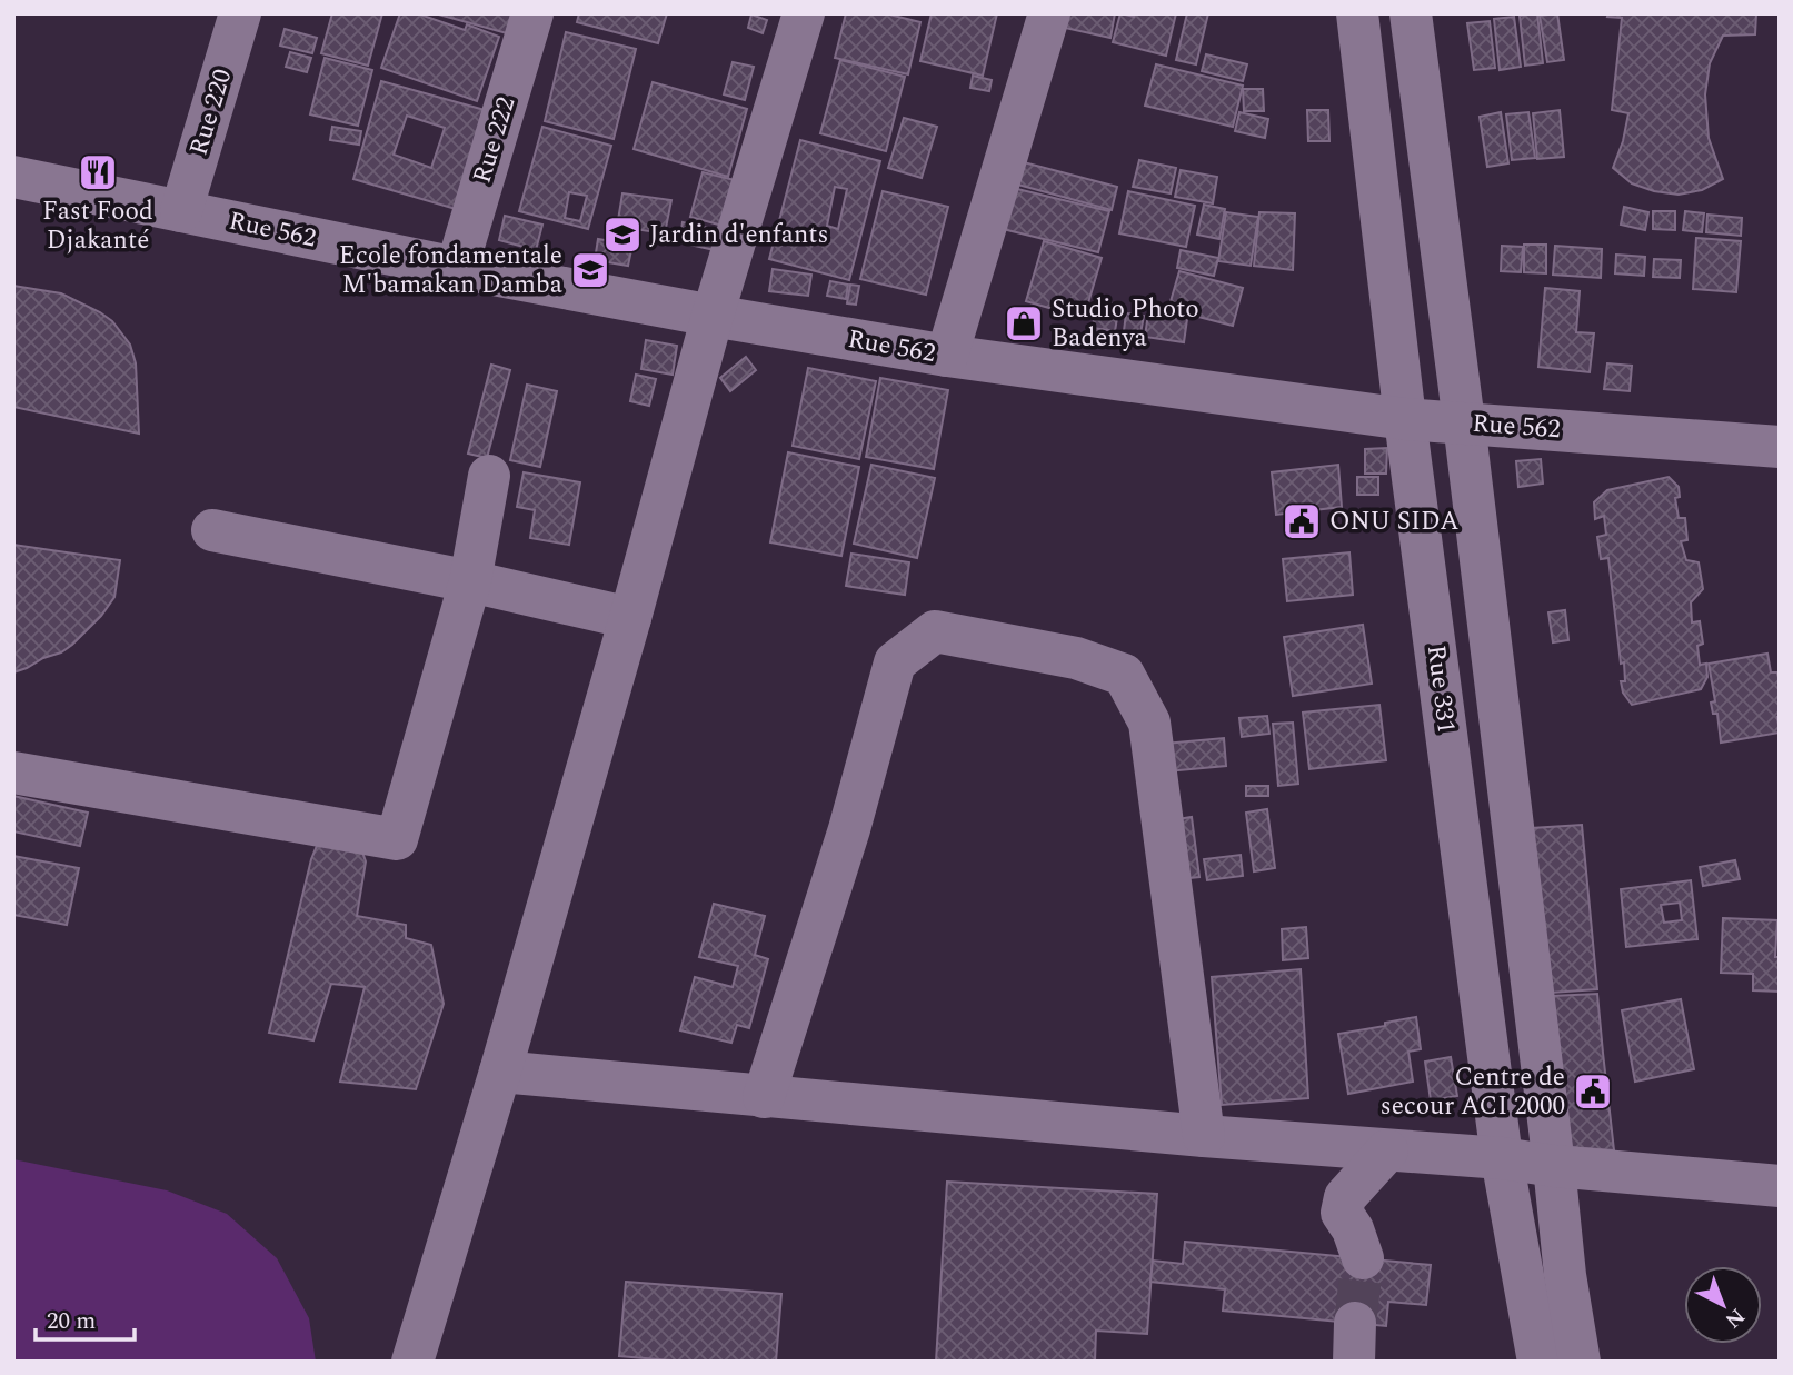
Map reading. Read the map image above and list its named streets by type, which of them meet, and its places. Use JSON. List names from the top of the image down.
{
  "streets": {
    "street": [
      "Rue 220",
      "Rue 222",
      "Rue 562",
      "Rue 331"
    ]
  },
  "crossings": [
    ["Rue 220", "Rue 562"],
    ["Rue 222", "Rue 562"],
    ["Rue 562", "Rue 331"]
  ],
  "places": {
    "restaurant": ["Fast Food Djakanté"],
    "school or university": ["Jardin d'enfants", "Ecole fondamentale M'bamakan Damba"],
    "shop": ["Studio Photo Badenya"],
    "public building": ["ONU SIDA", "Centre de secour ACI 2000"]
  },
  "scale_bar": "20 m",
  "north": "bottom right"
}
